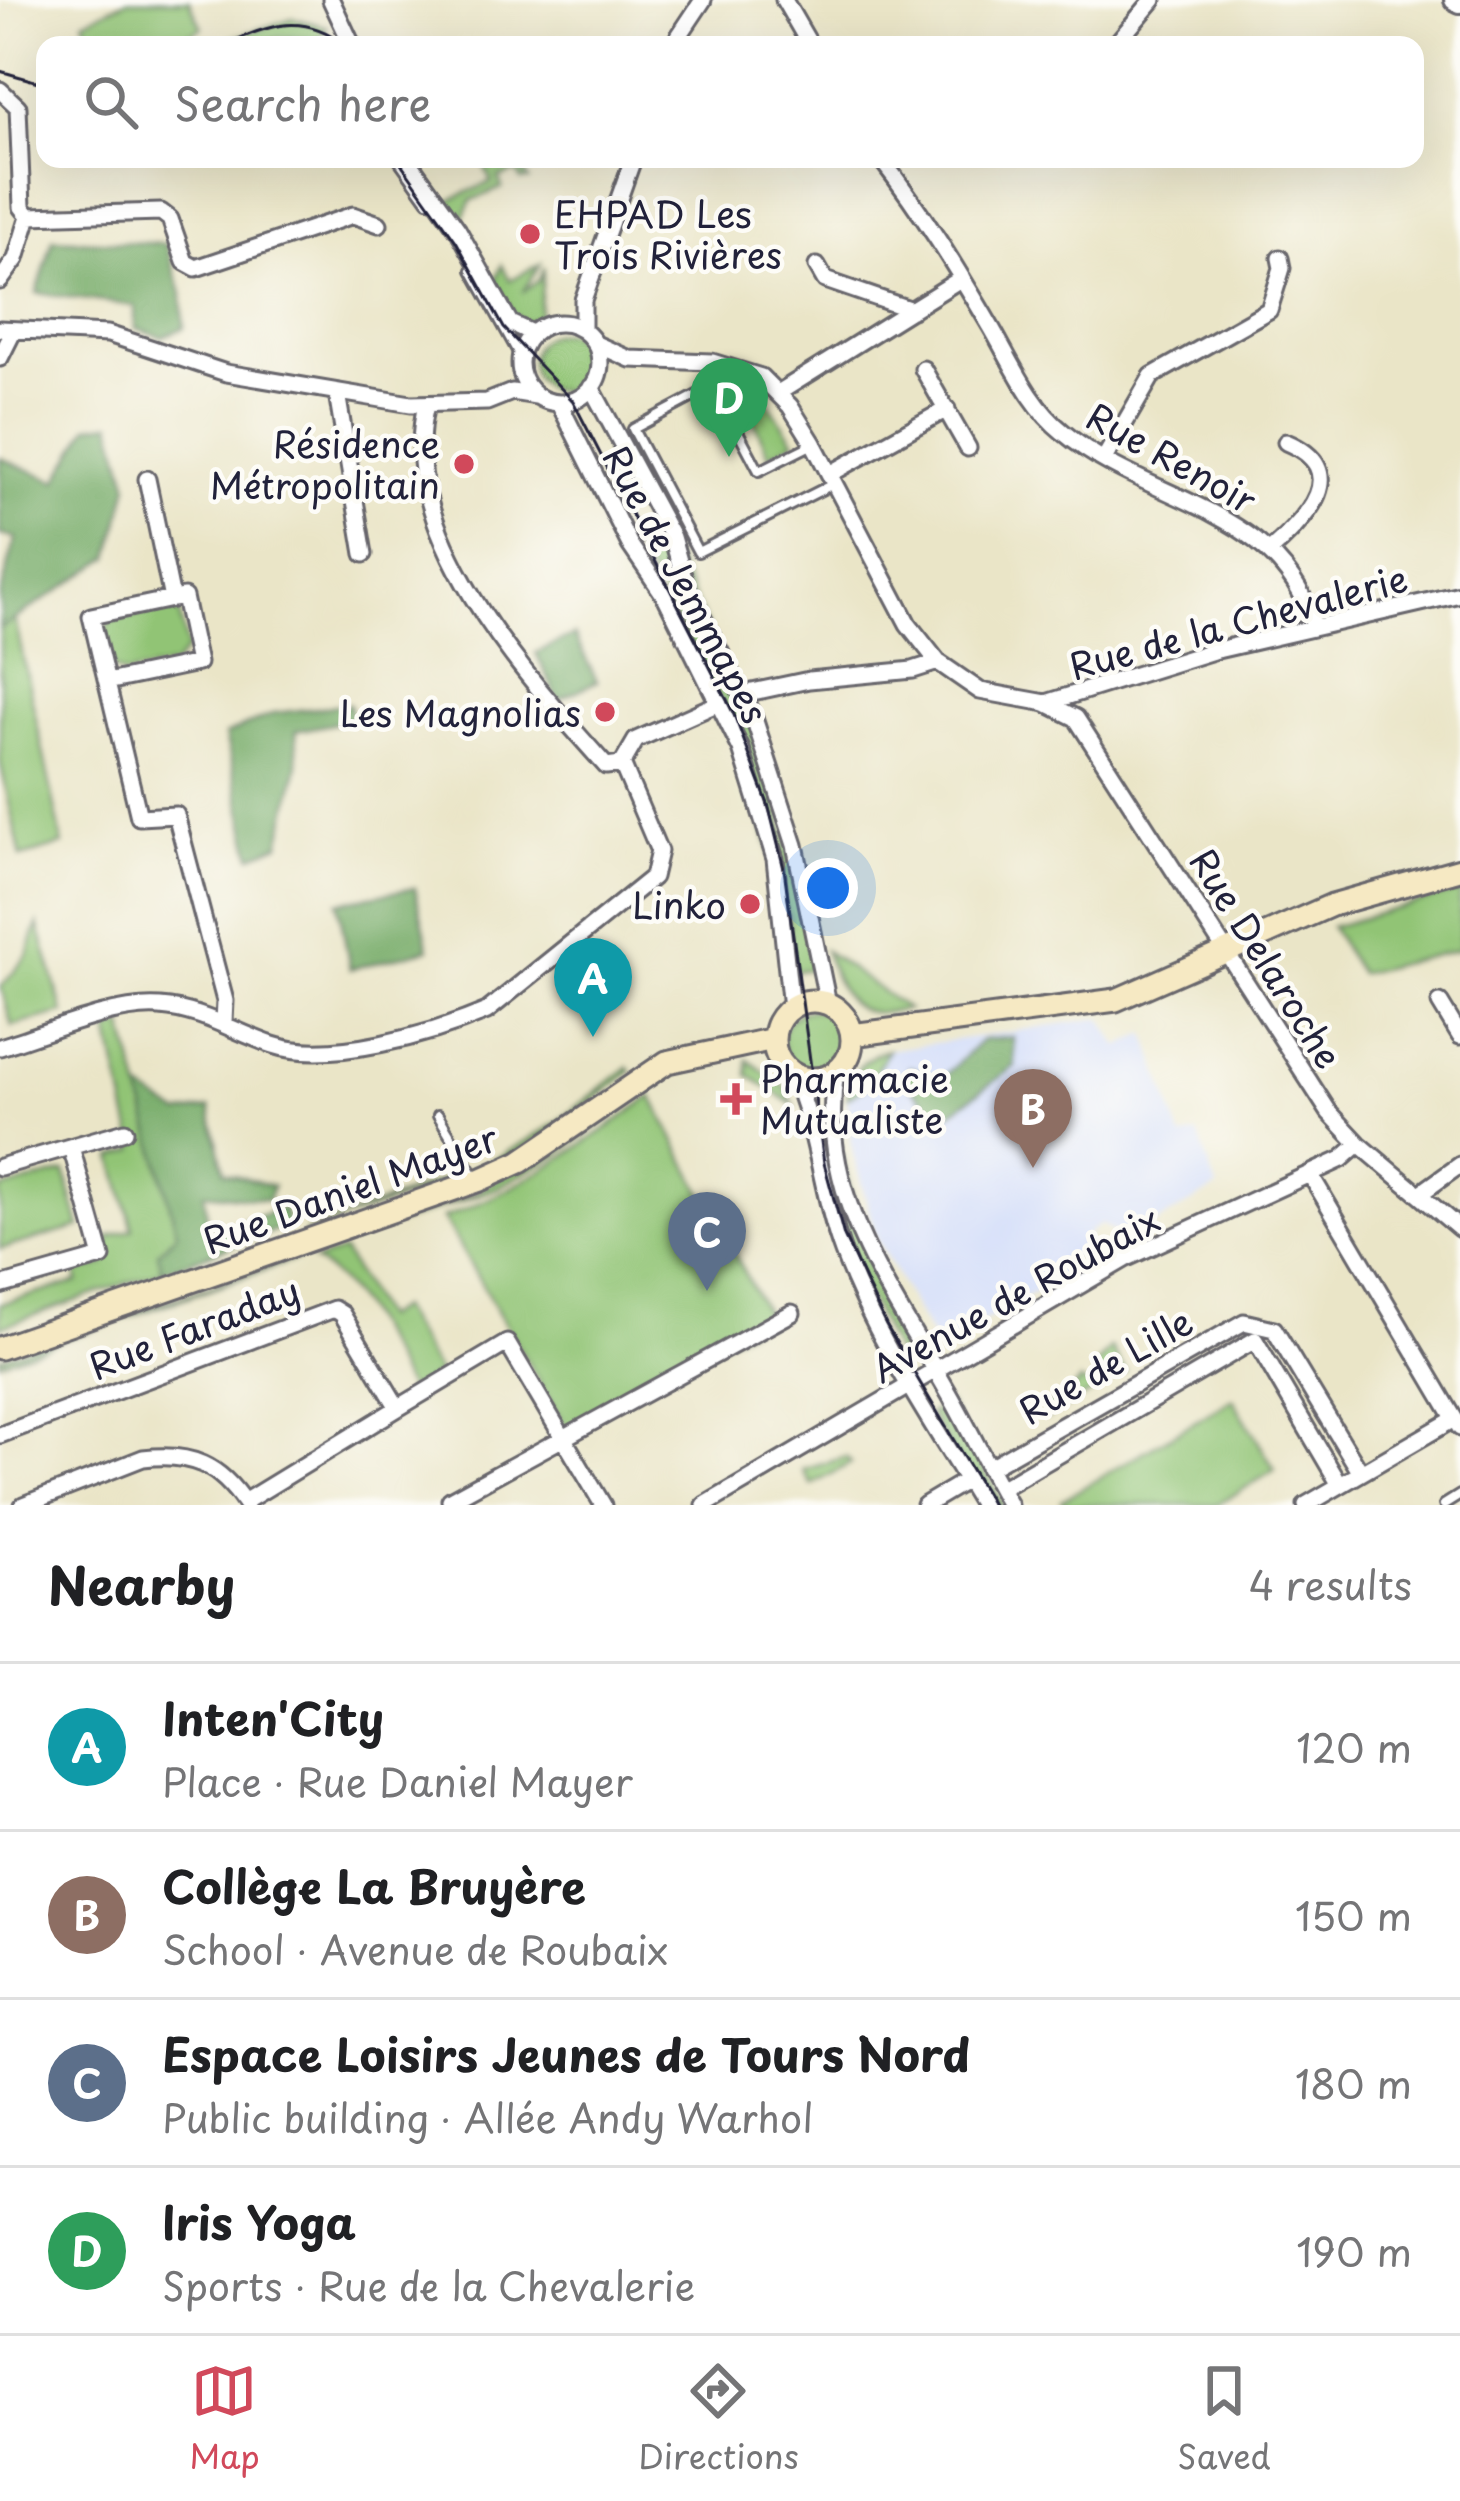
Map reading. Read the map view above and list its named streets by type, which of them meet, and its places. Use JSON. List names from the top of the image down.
{
  "streets": {
    "main road": ["Rue Daniel Mayer"],
    "street": [
      "Rue Renoir",
      "Rue de Jemmapes",
      "Rue de la Chevalerie",
      "Rue Delaroche",
      "Avenue de Roubaix",
      "Rue Faraday",
      "Rue de Lille"
    ]
  },
  "crossings": [
    ["Rue Renoir", "Rue de la Chevalerie"],
    ["Rue de Jemmapes", "Rue de la Chevalerie"],
    ["Rue de Jemmapes", "Rue Daniel Mayer"],
    ["Rue de la Chevalerie", "Rue Delaroche"],
    ["Rue Delaroche", "Avenue de Roubaix"]
  ],
  "places": {
    "other": [
      "EHPAD Les Trois Rivières",
      "Résidence Métropolitain",
      "Les Magnolias",
      "Linko"
    ],
    "health": ["Pharmacie Mutualiste"]
  },
  "page": {
    "search": "Search here",
    "pins": [
      "D",
      "A",
      "B",
      "C"
    ],
    "heading": ["Nearby", "4 results"],
    "list": [
      {
        "mark": "A",
        "name": "Inten'City",
        "note": "Place · Rue Daniel Mayer",
        "value": "120 m"
      },
      {
        "mark": "B",
        "name": "Collège La Bruyère",
        "note": "School · Avenue de Roubaix",
        "value": "150 m"
      },
      {
        "mark": "C",
        "name": "Espace Loisirs Jeunes de Tours Nord",
        "note": "Public building · Allée Andy Warhol",
        "value": "180 m"
      },
      {
        "mark": "D",
        "name": "Iris Yoga",
        "note": "Sports · Rue de la Chevalerie",
        "value": "190 m"
      }
    ],
    "nav": ["Map", "Directions", "Saved"]
  }
}
